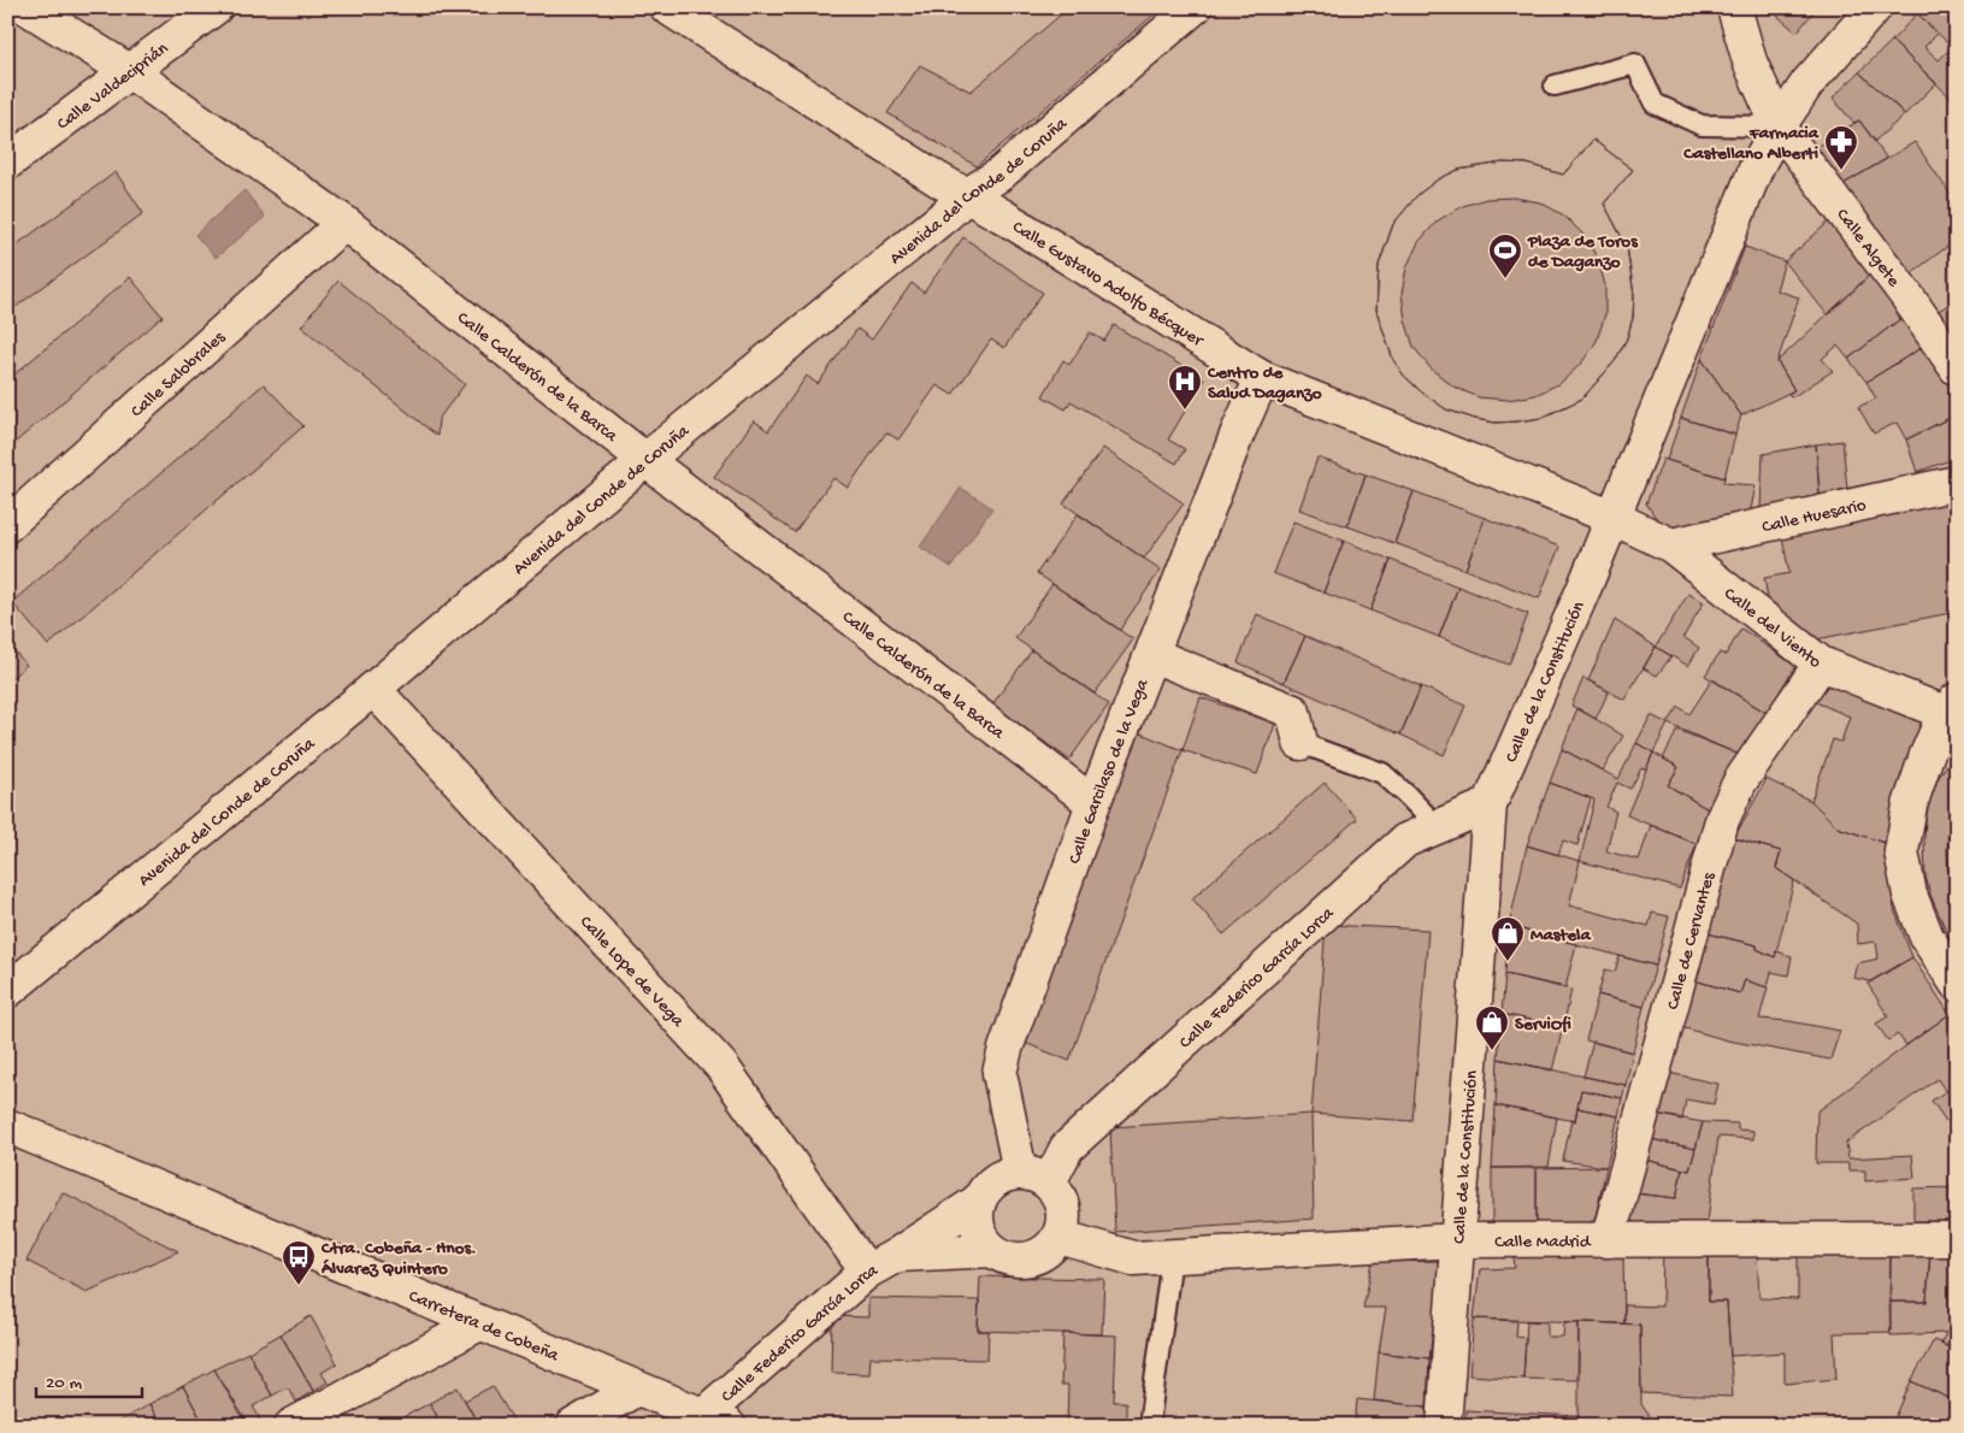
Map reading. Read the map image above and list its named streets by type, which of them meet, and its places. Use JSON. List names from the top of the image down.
{
  "streets": {
    "street": [
      "Calle Valdeciprián",
      "Avenida del Conde de Coruña",
      "Calle Algete",
      "Calle Gustavo Adolfo Bécquer",
      "Calle Salobrales",
      "Calle Calderón de la Barca",
      "Calle Huesario",
      "Calle del Viento",
      "Calle de la Constitución",
      "Calle Garcilaso de la Vega",
      "Calle de Cervantes",
      "Calle Lope de Vega",
      "Calle Federico García Lorca",
      "Calle Madrid",
      "Carretera de Cobeña"
    ]
  },
  "crossings": [
    ["Calle Valdeciprián", "Calle Calderón de la Barca"],
    ["Avenida del Conde de Coruña", "Calle Gustavo Adolfo Bécquer"],
    ["Avenida del Conde de Coruña", "Calle Calderón de la Barca"],
    ["Avenida del Conde de Coruña", "Calle Lope de Vega"],
    ["Calle Algete", "Calle de la Constitución"],
    ["Calle Gustavo Adolfo Bécquer", "Calle del Viento"],
    ["Calle Gustavo Adolfo Bécquer", "Calle de la Constitución"],
    ["Calle Gustavo Adolfo Bécquer", "Calle Garcilaso de la Vega"],
    ["Calle Salobrales", "Calle Calderón de la Barca"],
    ["Calle Calderón de la Barca", "Calle Garcilaso de la Vega"],
    ["Calle Huesario", "Calle del Viento"],
    ["Calle del Viento", "Calle de la Constitución"],
    ["Calle del Viento", "Calle de Cervantes"],
    ["Calle de la Constitución", "Calle Federico García Lorca"],
    ["Calle de la Constitución", "Calle Madrid"],
    ["Calle Garcilaso de la Vega", "Calle Federico García Lorca"],
    ["Calle Garcilaso de la Vega", "Calle Madrid"],
    ["Calle de Cervantes", "Calle Madrid"],
    ["Calle Lope de Vega", "Calle Federico García Lorca"],
    ["Calle Federico García Lorca", "Calle Madrid"],
    ["Calle Federico García Lorca", "Carretera de Cobeña"]
  ],
  "places": {
    "pharmacy": ["Farmacia Castellano Alberti"],
    "sports": ["Plaza de Toros de Daganzo"],
    "hospital": ["Centro de Salud Daganzo"],
    "shop": ["Mastela", "ServiOfi"],
    "bus stop": ["Ctra. Cobeña - Hnos. Álvarez Quintero"]
  },
  "scale_bar": "20 m"
}
